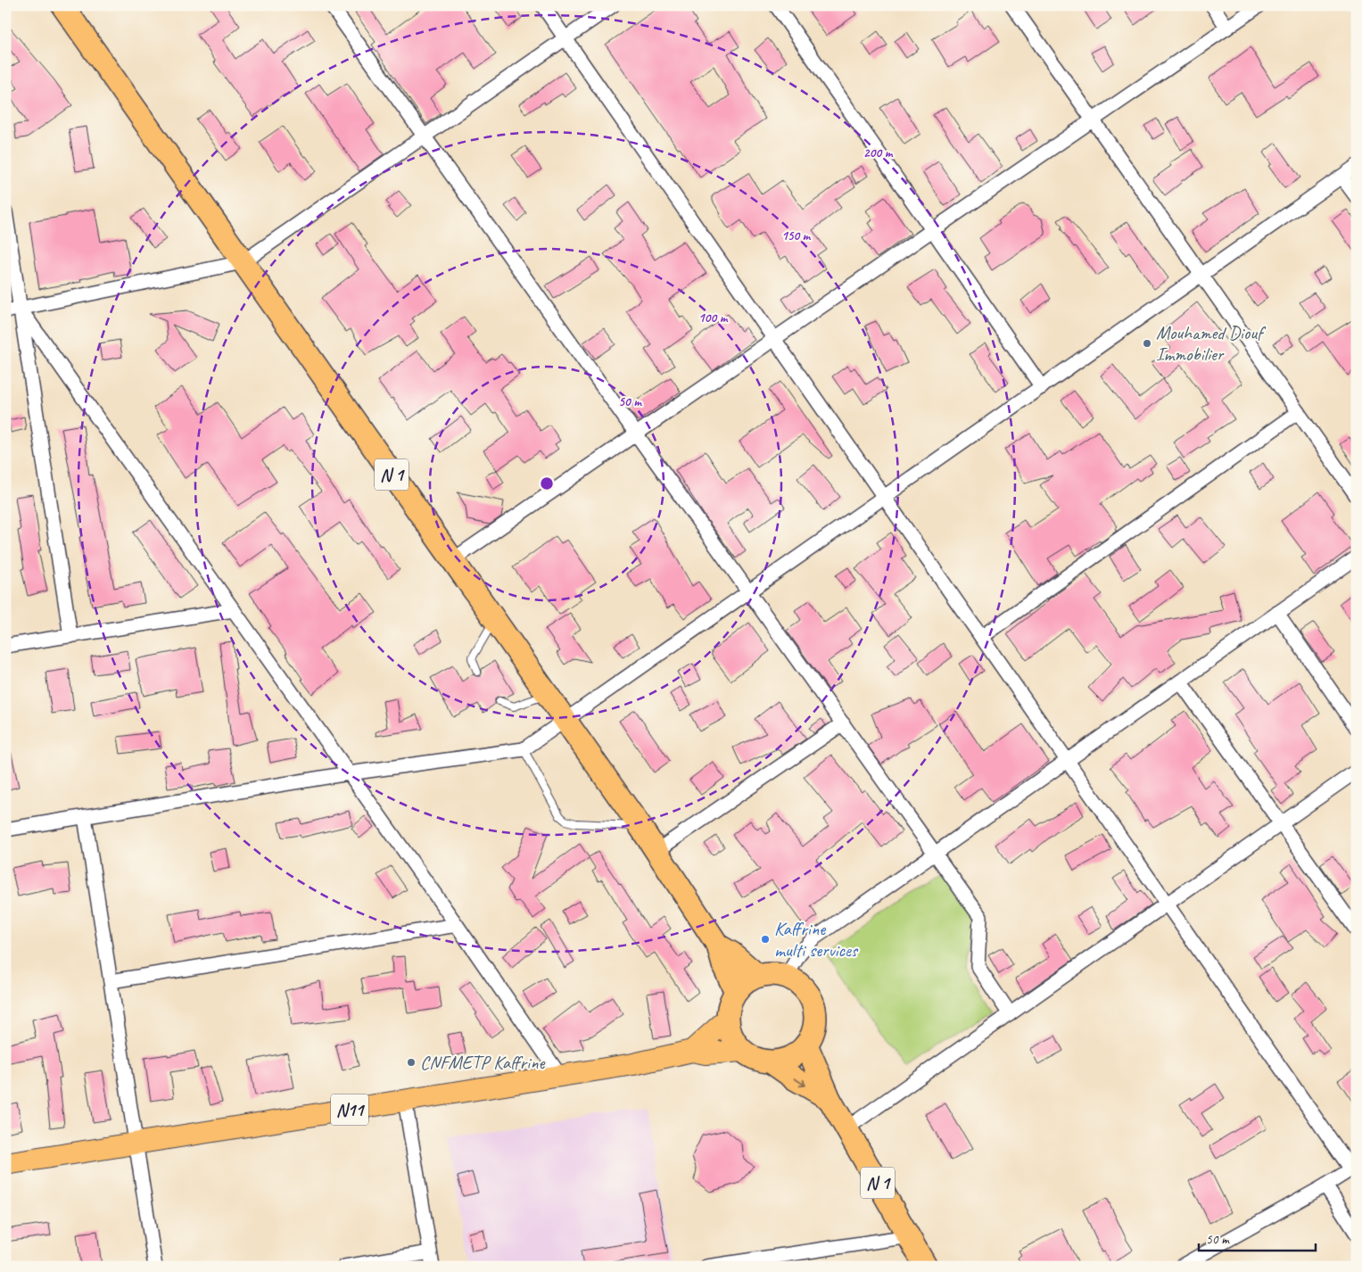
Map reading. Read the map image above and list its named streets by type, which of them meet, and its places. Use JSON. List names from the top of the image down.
{
  "streets": {
    "highway": ["N 1"],
    "main road": ["N11"]
  },
  "places": ["Mouhamed Diouf Immobilier", "Kaffrine multi services", "CNFMETP Kaffrine"],
  "scale_bar": "50 m",
  "rings": [
    "200 m",
    "150 m",
    "100 m",
    "50 m"
  ]
}
